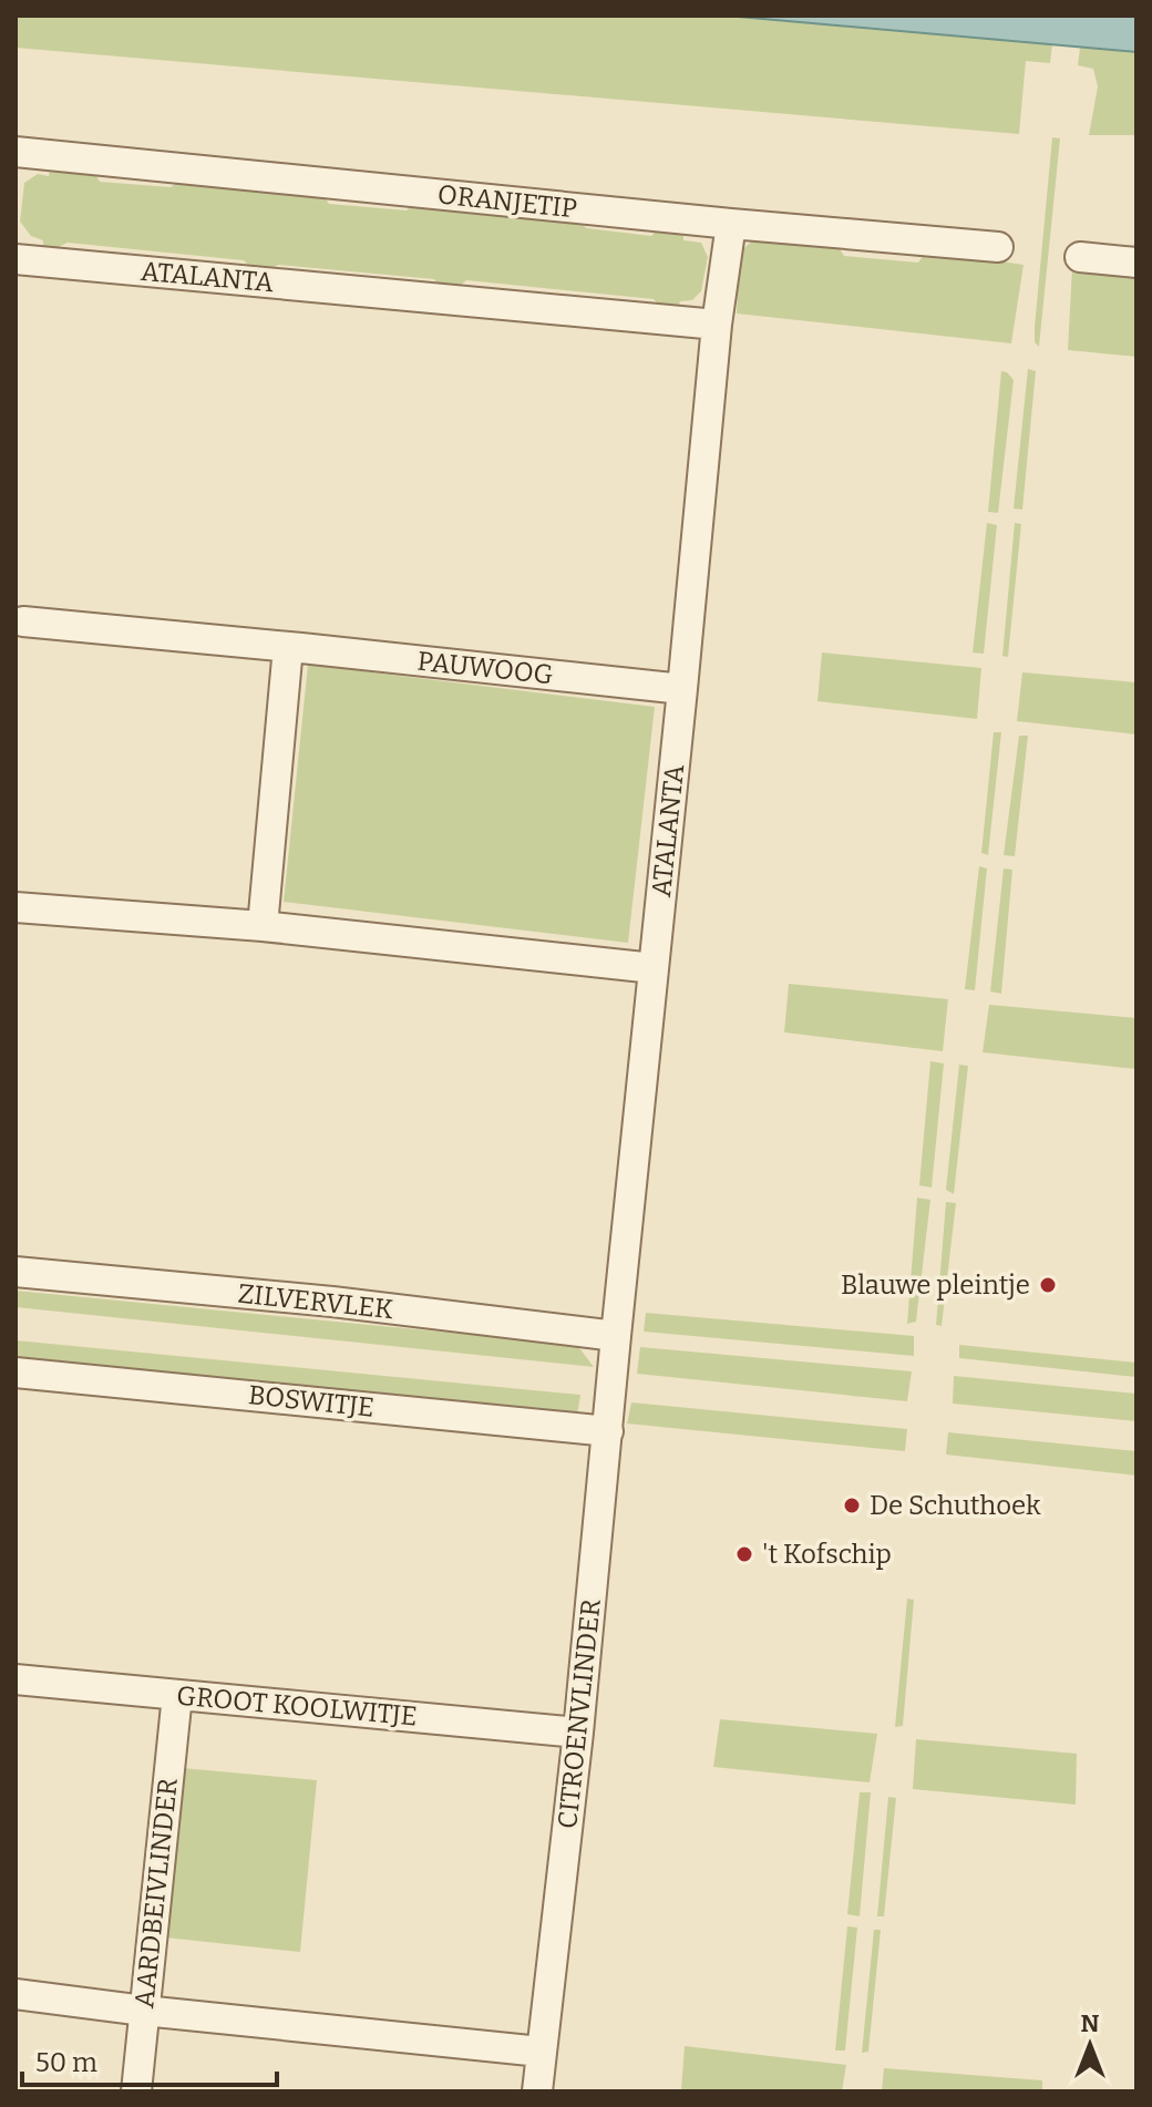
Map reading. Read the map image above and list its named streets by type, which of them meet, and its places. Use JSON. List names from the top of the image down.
{
  "streets": {
    "street": [
      "ORANJETIP",
      "ATALANTA",
      "PAUWOOG",
      "ZILVERVLEK",
      "BOSWITJE",
      "GROOT KOOLWITJE",
      "CITROENVLINDER",
      "AARDBEIVLINDER"
    ]
  },
  "crossings": [
    ["ORANJETIP", "ATALANTA"],
    ["ATALANTA", "PAUWOOG"],
    ["ATALANTA", "ZILVERVLEK"],
    ["ATALANTA", "CITROENVLINDER"],
    ["ZILVERVLEK", "CITROENVLINDER"],
    ["BOSWITJE", "CITROENVLINDER"],
    ["GROOT KOOLWITJE", "CITROENVLINDER"],
    ["GROOT KOOLWITJE", "AARDBEIVLINDER"]
  ],
  "places": ["Blauwe pleintje", "De Schuthoek", "'t Kofschip"],
  "scale_bar": "50 m",
  "north": "top"
}
